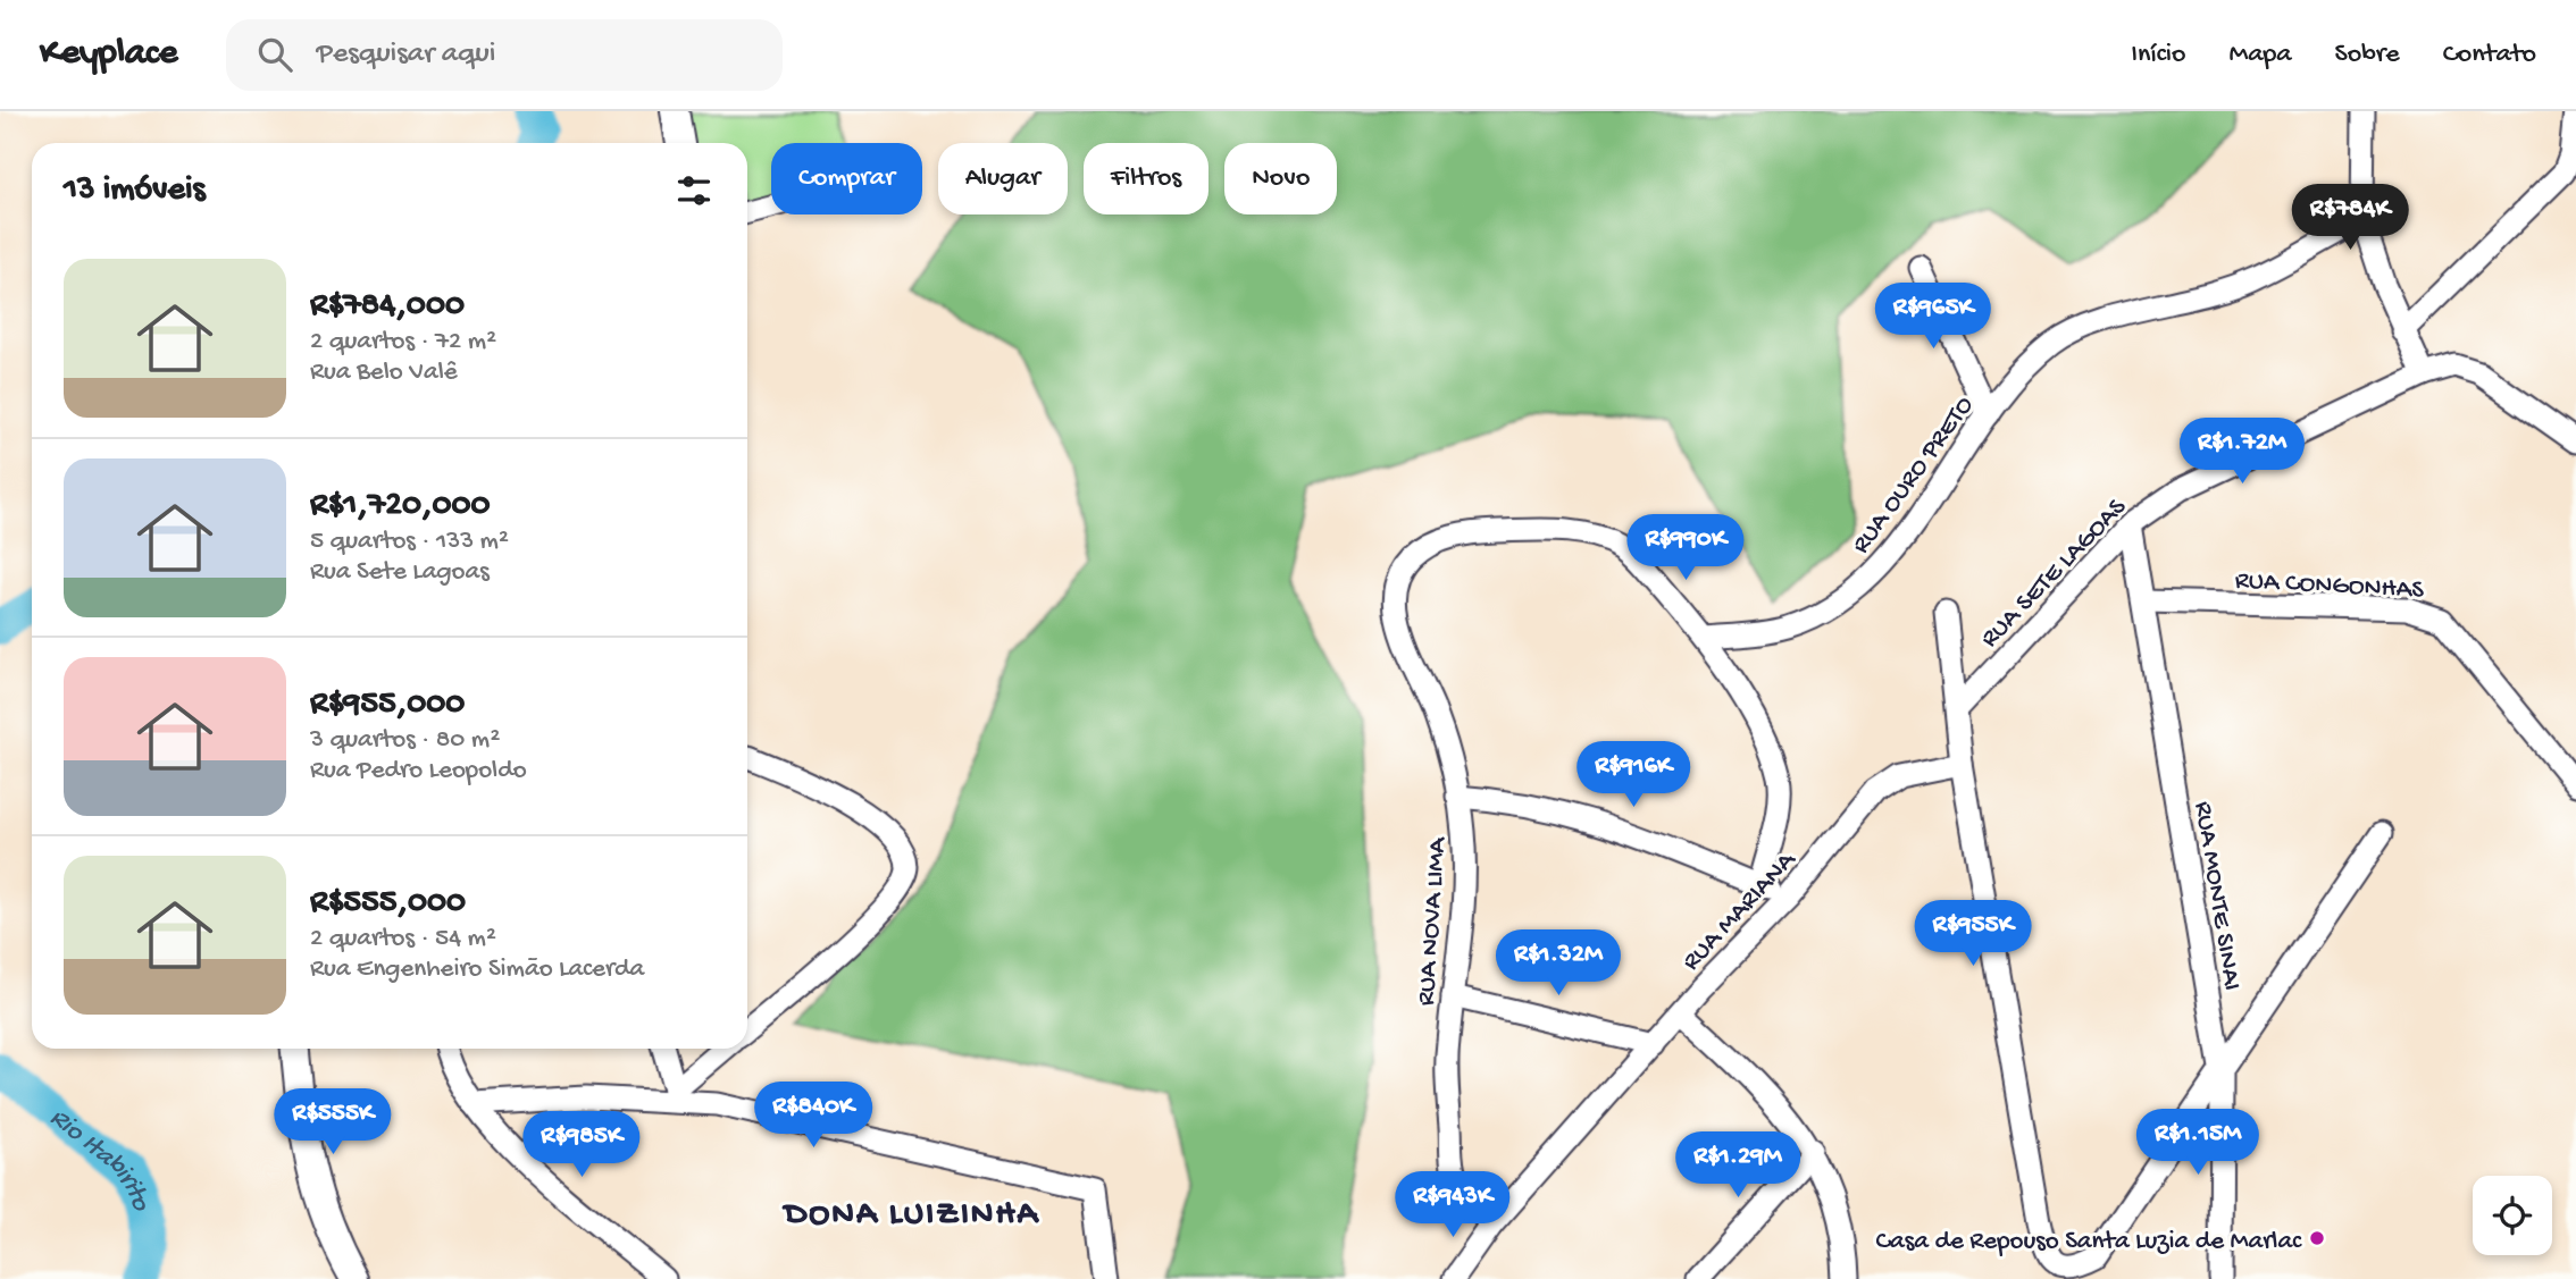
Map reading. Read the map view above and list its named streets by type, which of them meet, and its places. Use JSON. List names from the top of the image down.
{
  "streets": {
    "street": [
      "RUA OURO PRETO",
      "RUA SETE LAGOAS",
      "RUA CONGONHAS",
      "RUA MONTE SINAI",
      "RUA MARIANA",
      "RUA NOVA LIMA"
    ]
  },
  "crossings": [
    ["RUA OURO PRETO", "RUA NOVA LIMA"],
    ["RUA SETE LAGOAS", "RUA MONTE SINAI"],
    ["RUA CONGONHAS", "RUA MONTE SINAI"],
    ["RUA MARIANA", "RUA NOVA LIMA"]
  ],
  "districts": ["DONA LUIZINHA"],
  "water": ["Rio Itabirito"],
  "places": ["Casa de Repouso Santa Luzia de Marlac"],
  "page": {
    "header": "Keyplace",
    "search": "Pesquisar aqui",
    "nav": [
      "Início",
      "Mapa",
      "Sobre",
      "Contato"
    ],
    "chip": [
      "Comprar",
      "Alugar",
      "Filtros",
      "Novo"
    ],
    "heading": "13 imóveis",
    "price": [
      "R$784K",
      "R$965K",
      "R$1.72M",
      "R$990K",
      "R$916K",
      "R$955K",
      "R$1.32M",
      "R$840K",
      "R$555K",
      "R$1.15M",
      "R$985K",
      "R$1.29M",
      "R$943K"
    ],
    "list": [
      {
        "name": "R$784,000",
        "note": "2 quartos · 72 m² · Rua Belo Valê"
      },
      {
        "name": "R$1,720,000",
        "note": "5 quartos · 133 m² · Rua Sete Lagoas"
      },
      {
        "name": "R$955,000",
        "note": "3 quartos · 80 m² · Rua Pedro Leopoldo"
      },
      {
        "name": "R$555,000",
        "note": "2 quartos · 54 m² · Rua Engenheiro Simão Lacerda"
      }
    ]
  }
}
